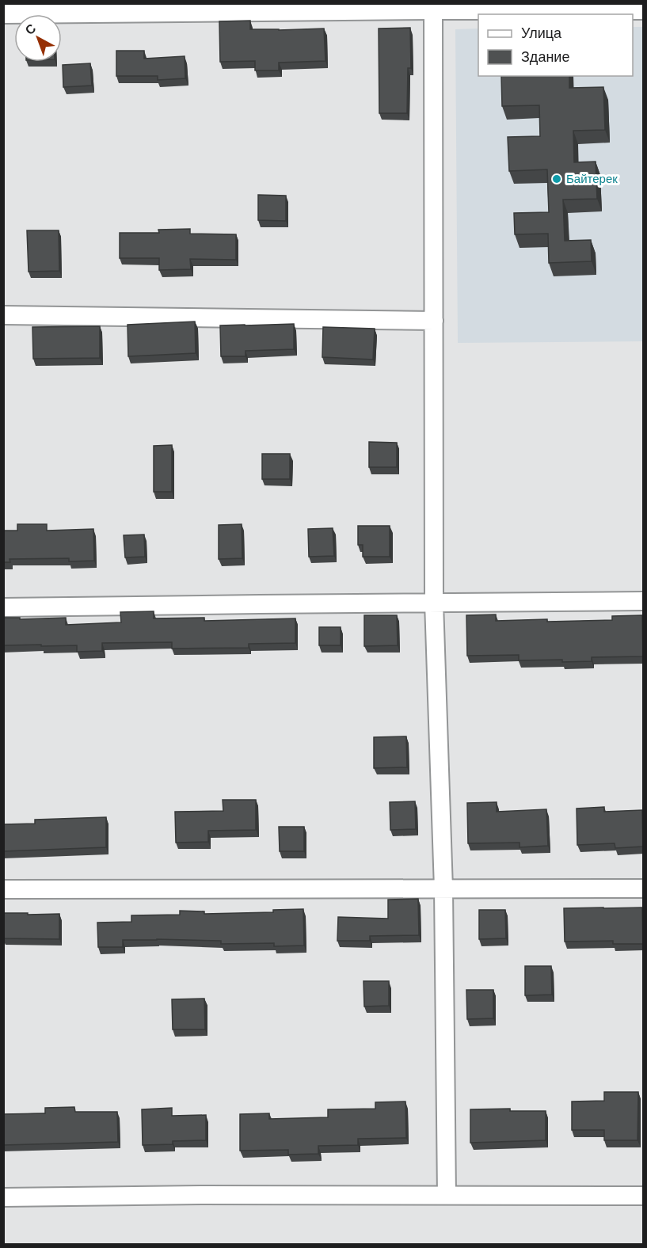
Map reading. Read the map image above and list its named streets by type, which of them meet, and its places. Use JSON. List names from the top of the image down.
{
  "places": ["Байтерек"],
  "legend": ["Улица", "Здание"],
  "north": "top left"
}
